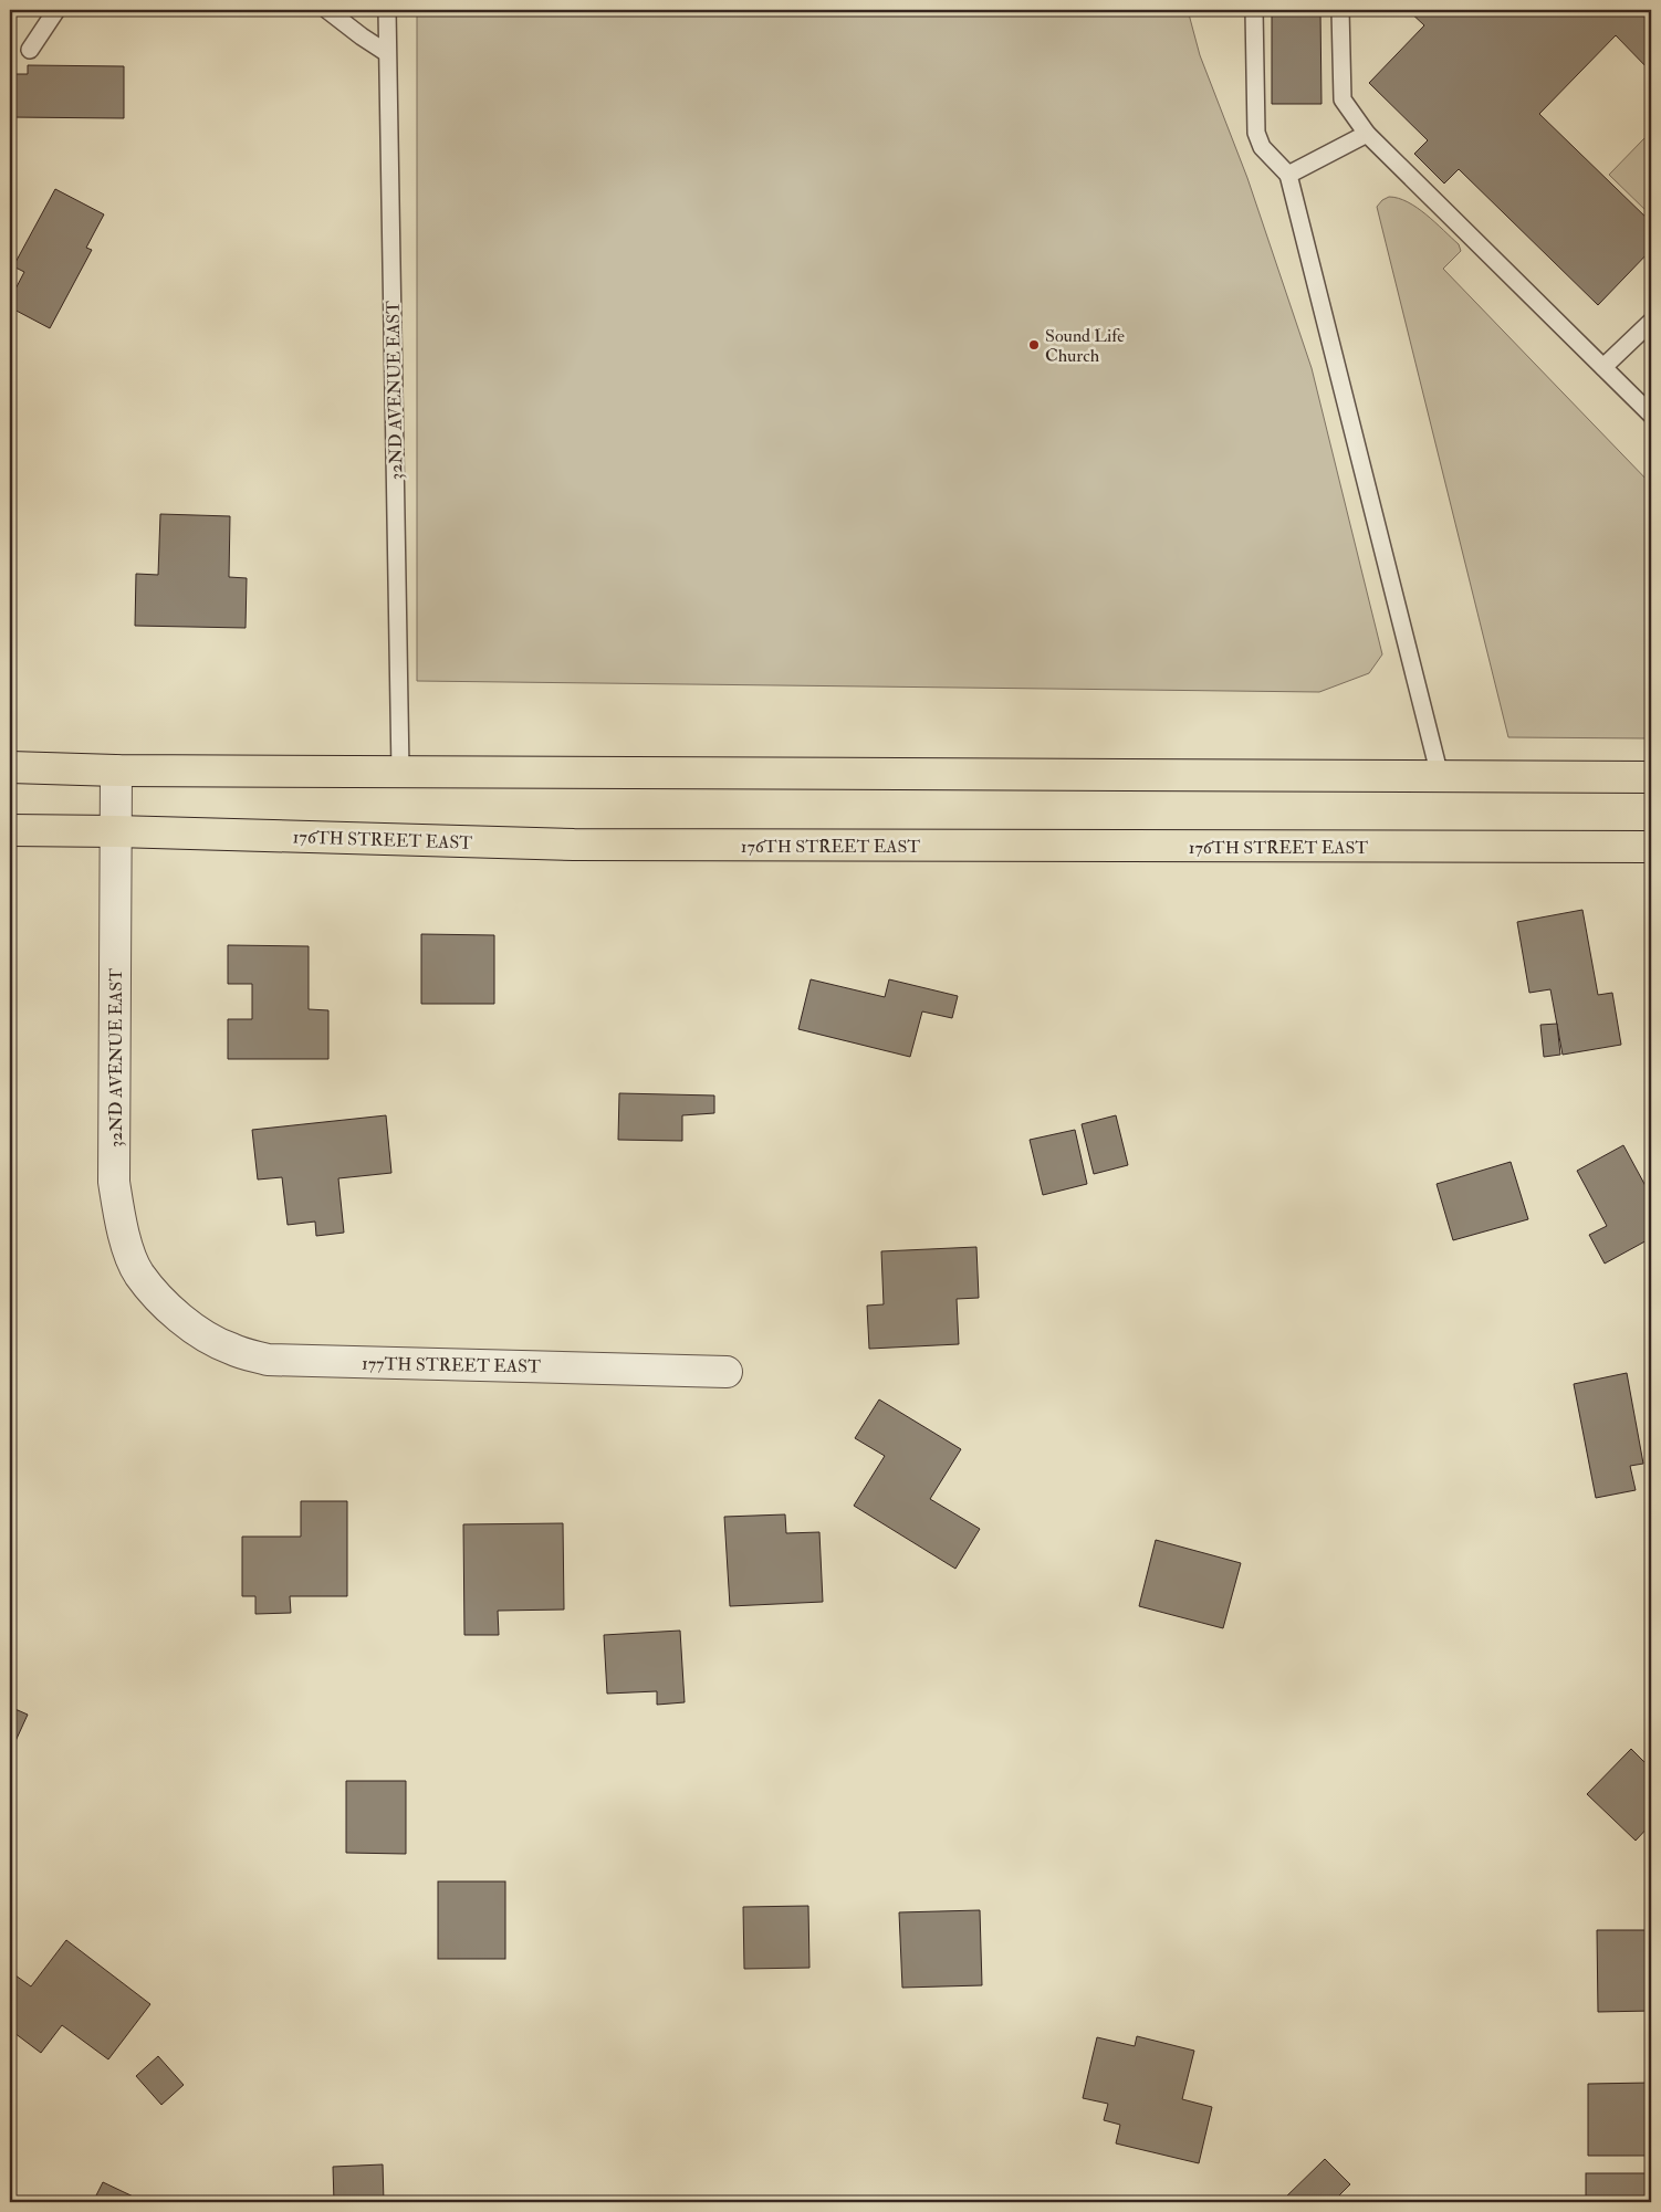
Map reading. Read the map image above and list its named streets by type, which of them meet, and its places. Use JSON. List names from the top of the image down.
{
  "streets": {
    "main road": ["176TH STREET EAST"],
    "street": ["32ND AVENUE EAST", "177TH STREET EAST"]
  },
  "crossings": [
    ["32ND AVENUE EAST", "176TH STREET EAST"],
    ["32ND AVENUE EAST", "177TH STREET EAST"]
  ],
  "places": ["Sound Life Church"]
}
